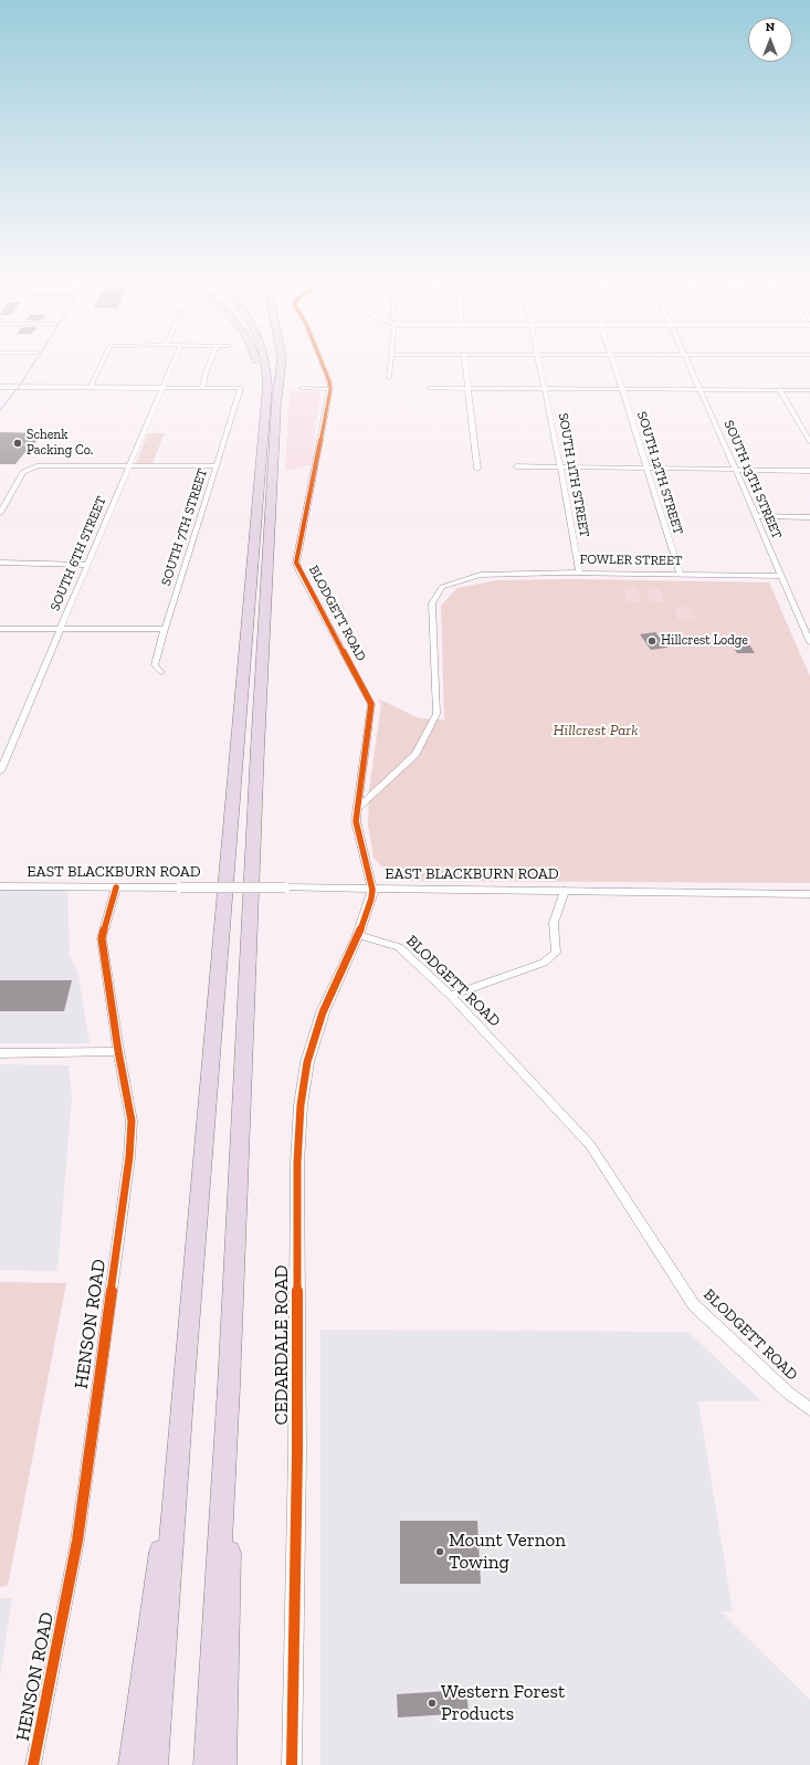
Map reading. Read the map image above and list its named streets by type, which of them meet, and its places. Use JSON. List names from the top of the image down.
{
  "streets": {
    "street": [
      "SOUTH 12TH STREET",
      "SOUTH 11TH STREET",
      "SOUTH 13TH STREET",
      "SOUTH 7TH STREET",
      "SOUTH 6TH STREET",
      "FOWLER STREET",
      "BLODGETT ROAD",
      "EAST BLACKBURN ROAD",
      "HENSON ROAD",
      "CEDARDALE ROAD"
    ]
  },
  "crossings": [
    ["SOUTH 12TH STREET", "FOWLER STREET"],
    ["SOUTH 11TH STREET", "FOWLER STREET"],
    ["SOUTH 13TH STREET", "FOWLER STREET"],
    ["FOWLER STREET", "BLODGETT ROAD"],
    ["BLODGETT ROAD", "EAST BLACKBURN ROAD"],
    ["BLODGETT ROAD", "CEDARDALE ROAD"],
    ["EAST BLACKBURN ROAD", "HENSON ROAD"]
  ],
  "parks": ["Hillcrest Park"],
  "places": [
    "Schenk Packing Co.",
    "Hillcrest Lodge",
    "Mount Vernon Towing",
    "Western Forest Products"
  ],
  "north": "top"
}
